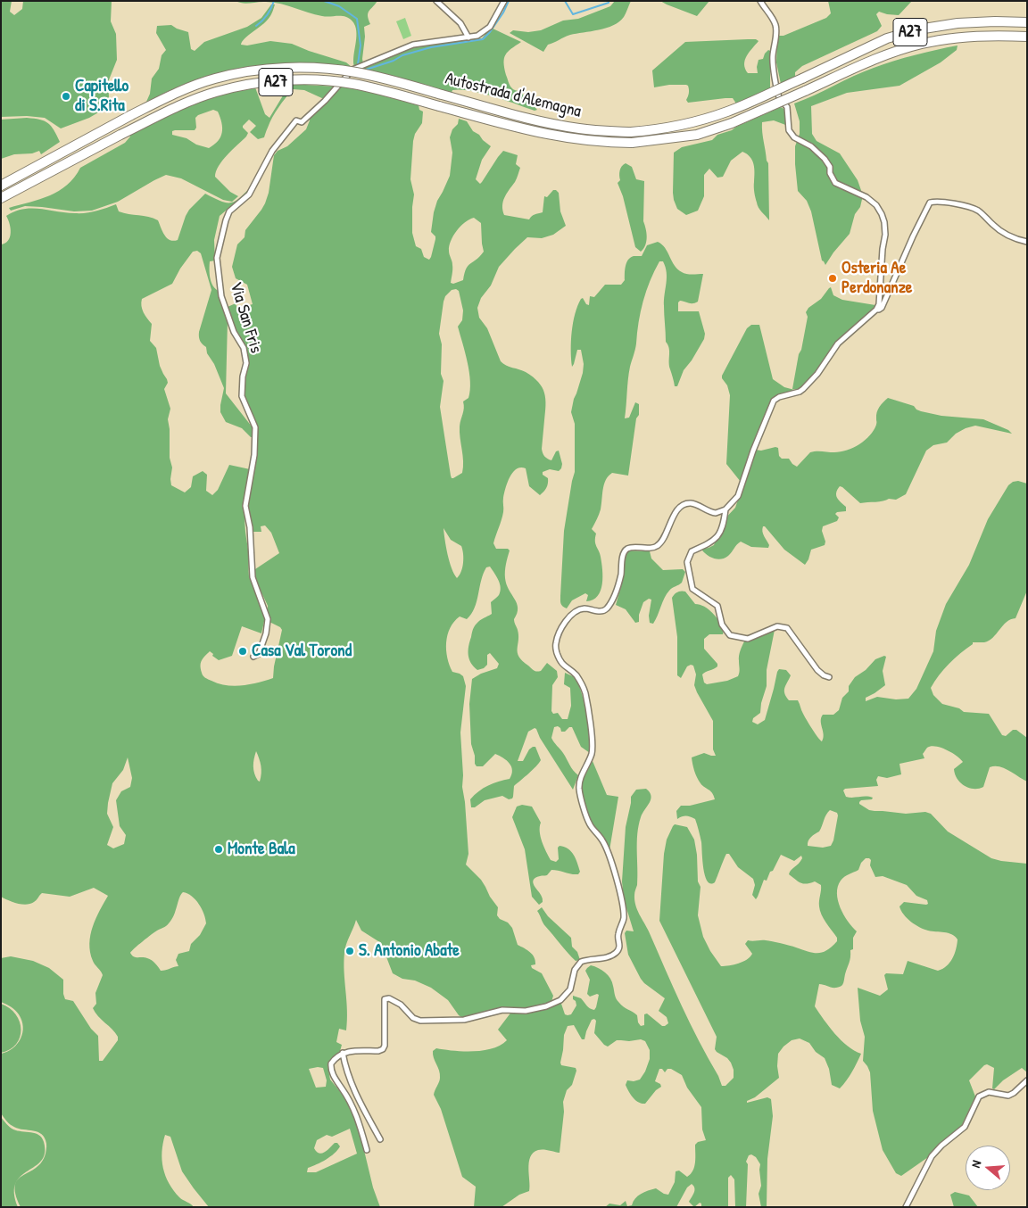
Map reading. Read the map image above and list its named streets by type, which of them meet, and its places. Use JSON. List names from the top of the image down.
{
  "streets": {
    "highway": ["A27", "Autostrada d'Alemagna"],
    "street": ["Via San Fris"]
  },
  "places": [
    "Capitello di S.Rita",
    "Osteria Ae Perdonanze",
    "Casa Val Torond",
    "Monte Bala",
    "S. Antonio Abate"
  ],
  "north": "left"
}
